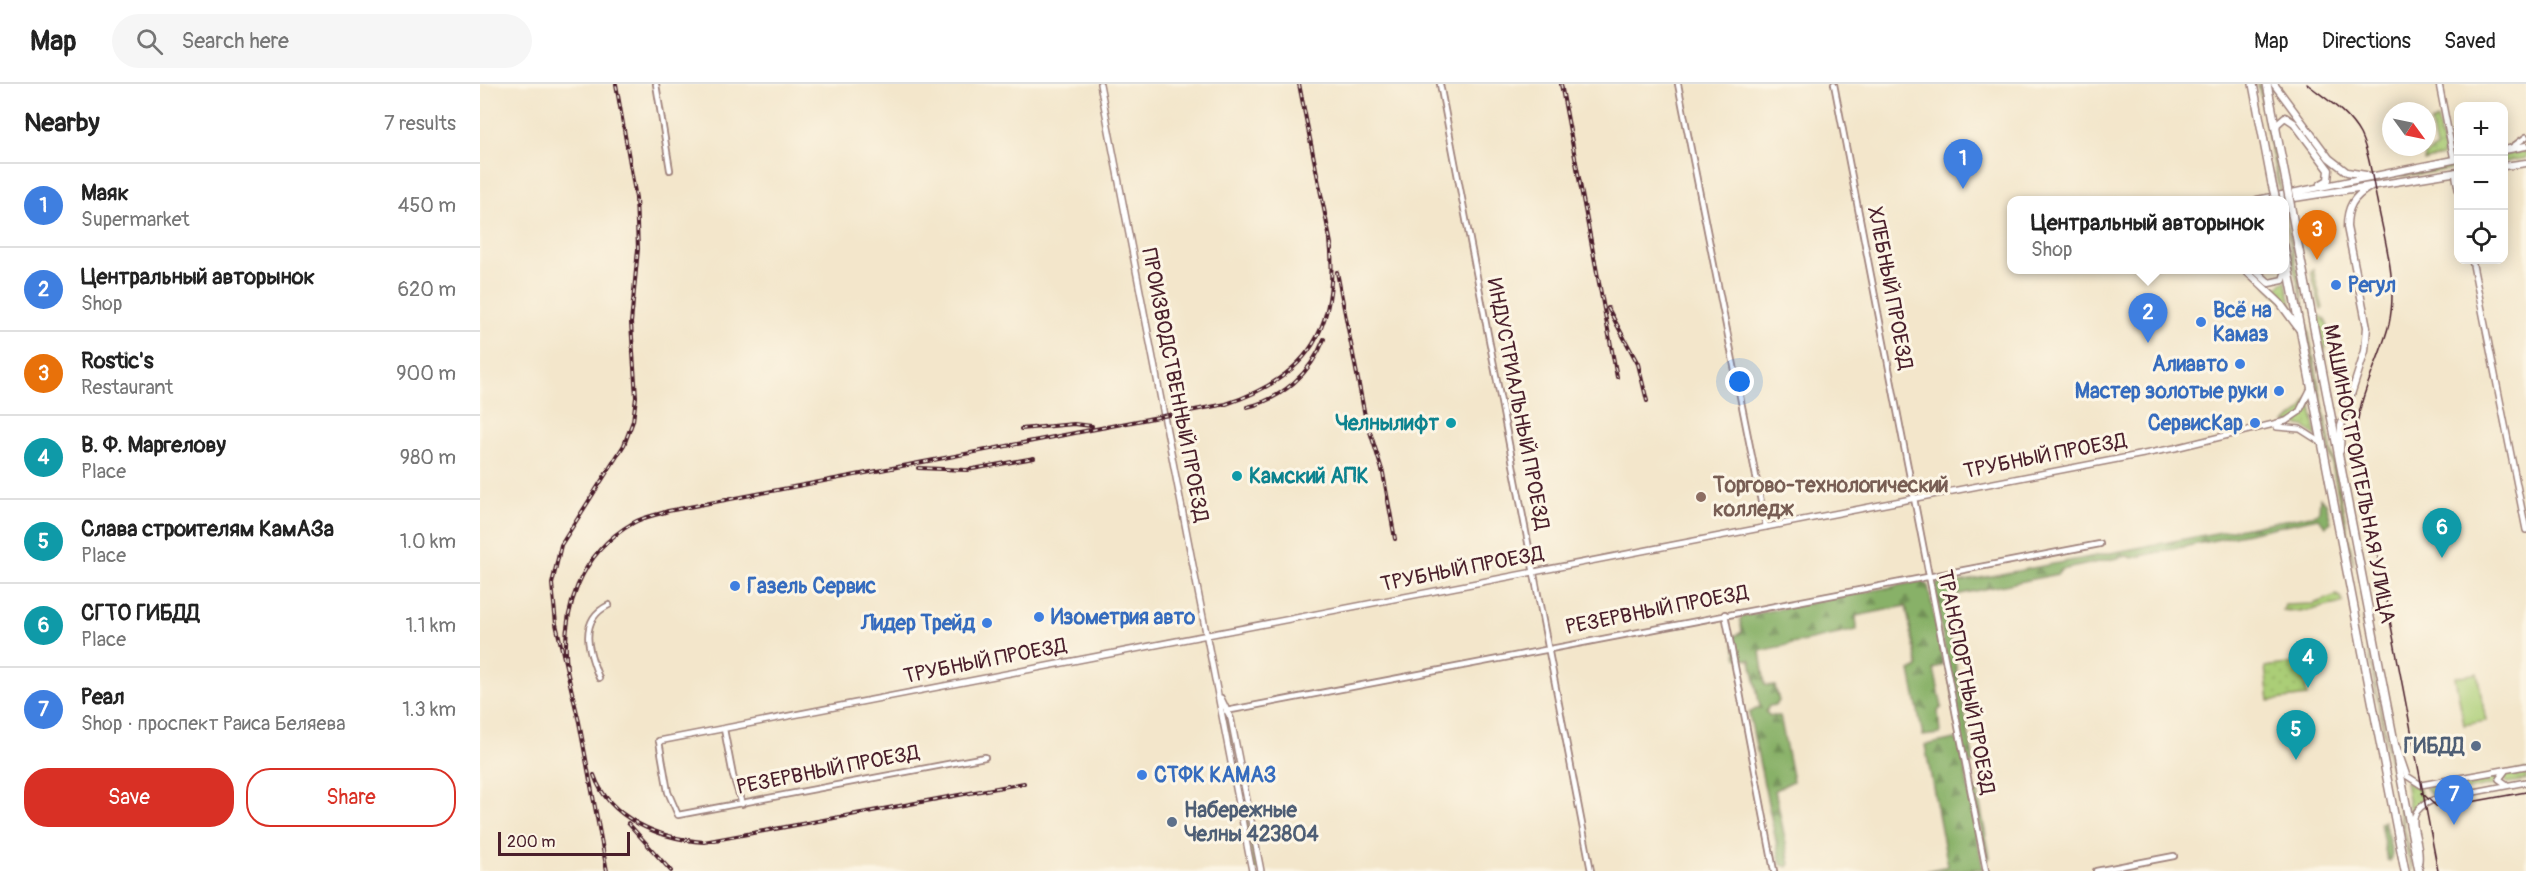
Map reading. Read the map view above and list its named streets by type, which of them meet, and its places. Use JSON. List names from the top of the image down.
{
  "streets": {
    "main road": ["МАШИНОСТРОИТЕЛЬНАЯ УЛИЦА"],
    "street": [
      "ХЛЕБНЫЙ ПРОЕЗД",
      "ПРОИЗВОДСТВЕННЫЙ ПРОЕЗД",
      "ИНДУСТРИАЛЬНЫЙ ПРОЕЗД",
      "ТРУБНЫЙ ПРОЕЗД",
      "РЕЗЕРВНЫЙ ПРОЕЗД",
      "ТРАНСПОРТНЫЙ ПРОЕЗД"
    ]
  },
  "crossings": [
    ["ХЛЕБНЫЙ ПРОЕЗД", "ТРУБНЫЙ ПРОЕЗД"],
    ["ХЛЕБНЫЙ ПРОЕЗД", "ТРАНСПОРТНЫЙ ПРОЕЗД"],
    ["ПРОИЗВОДСТВЕННЫЙ ПРОЕЗД", "ТРУБНЫЙ ПРОЕЗД"],
    ["ПРОИЗВОДСТВЕННЫЙ ПРОЕЗД", "РЕЗЕРВНЫЙ ПРОЕЗД"],
    ["ИНДУСТРИАЛЬНЫЙ ПРОЕЗД", "ТРУБНЫЙ ПРОЕЗД"],
    ["ИНДУСТРИАЛЬНЫЙ ПРОЕЗД", "РЕЗЕРВНЫЙ ПРОЕЗД"],
    ["ТРУБНЫЙ ПРОЕЗД", "РЕЗЕРВНЫЙ ПРОЕЗД"],
    ["ТРУБНЫЙ ПРОЕЗД", "ТРАНСПОРТНЫЙ ПРОЕЗД"],
    ["РЕЗЕРВНЫЙ ПРОЕЗД", "ТРАНСПОРТНЫЙ ПРОЕЗД"]
  ],
  "places": [
    "Регул",
    "Всё на Камаз",
    "Алиавто",
    "Мастер золотые руки",
    "Челнылифт",
    "СервисКар",
    "Камский АПК",
    "Торгово-технологический колледж",
    "Газель Сервис",
    "Изометрия авто",
    "Лидер Трейд",
    "ГИБДД",
    "СТФК КАМАЗ",
    "Набережные Челны 423804"
  ],
  "scale_bar": "200 m",
  "north": "bottom right",
  "page": {
    "header": "Map",
    "search": "Search here",
    "nav": ["Map", "Directions", "Saved"],
    "heading": ["Nearby", "7 results"],
    "map_buttons": ["+", "−"],
    "pins": [
      "1",
      "3",
      "2",
      "6",
      "4",
      "5",
      "7"
    ],
    "list": [
      {
        "mark": "1",
        "name": "Маяк",
        "note": "Supermarket",
        "value": "450 m"
      },
      {
        "mark": "2",
        "name": "Центральный авторынок",
        "note": "Shop",
        "value": "620 m"
      },
      {
        "mark": "3",
        "name": "Rostic's",
        "note": "Restaurant",
        "value": "900 m"
      },
      {
        "mark": "4",
        "name": "В. Ф. Маргелову",
        "note": "Place",
        "value": "980 m"
      },
      {
        "mark": "5",
        "name": "Слава строителям КамАЗа",
        "note": "Place",
        "value": "1.0 km"
      },
      {
        "mark": "6",
        "name": "СГТО ГИБДД",
        "note": "Place",
        "value": "1.1 km"
      },
      {
        "mark": "7",
        "name": "Реал",
        "note": "Shop · проспект Раиса Беляева",
        "value": "1.3 km"
      }
    ],
    "popup": ["Центральный авторынок", "Shop"],
    "buttons": ["Save", "Share"],
    "scale": "200 m"
  }
}
